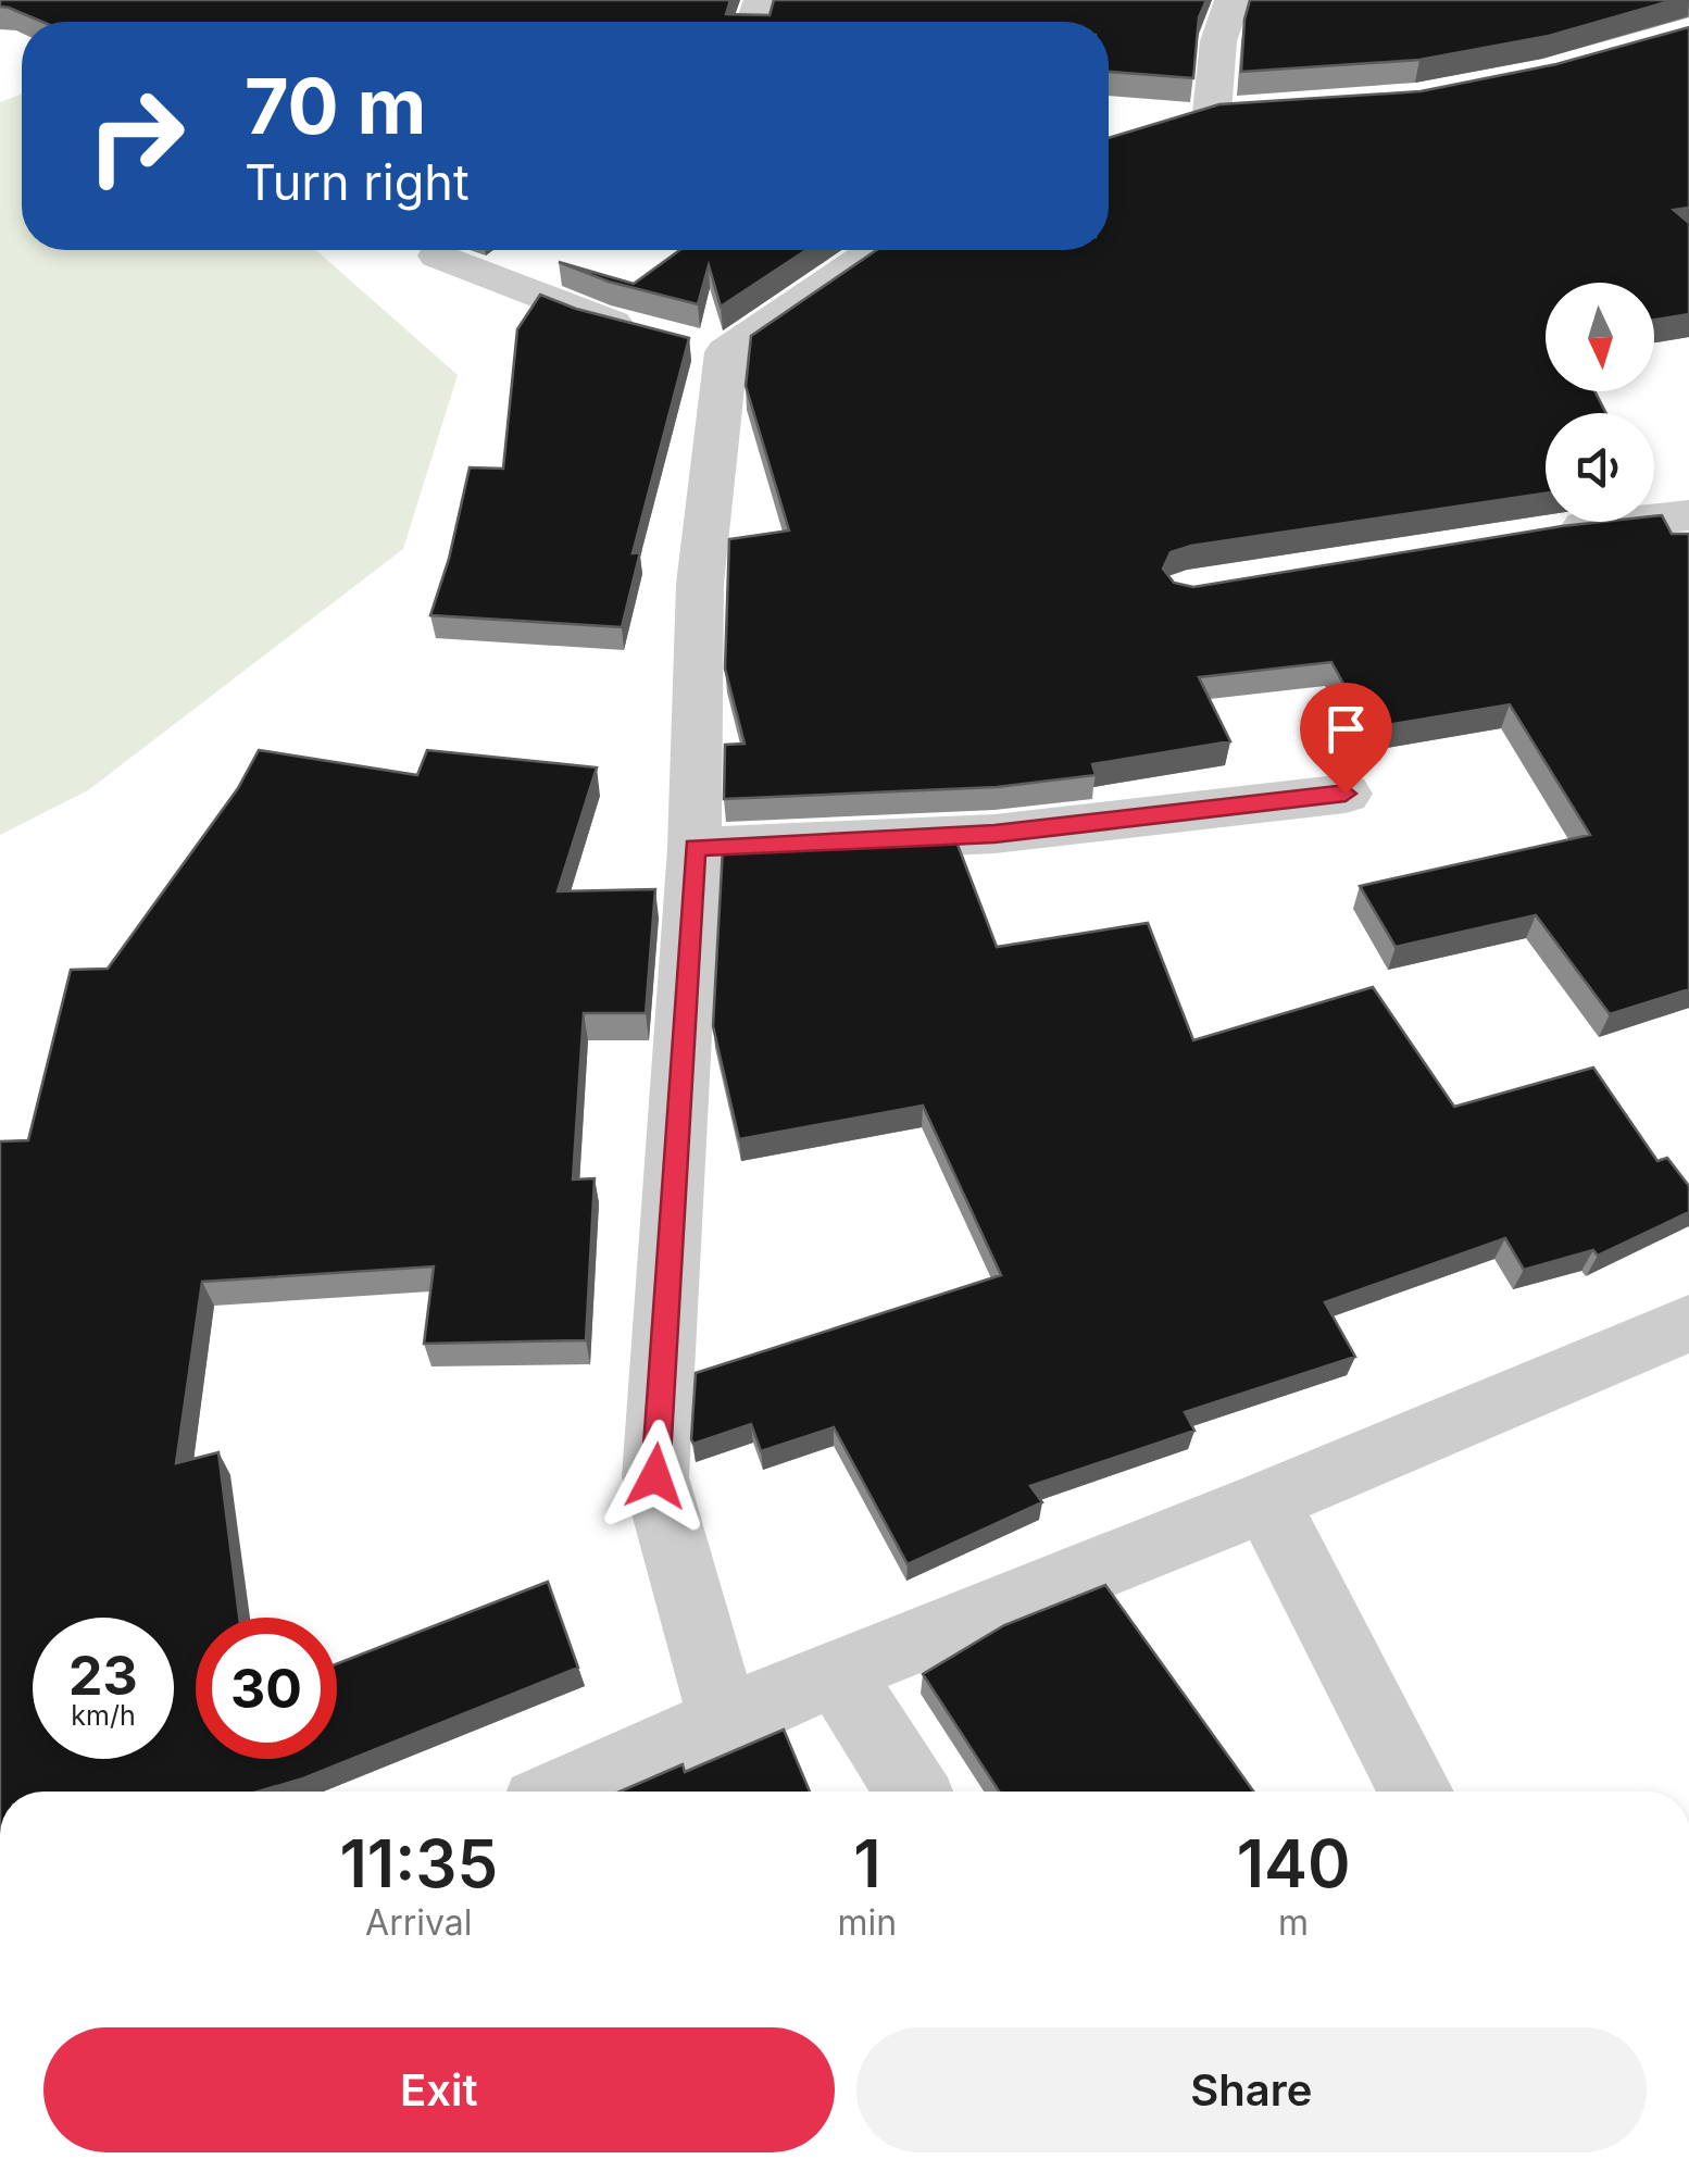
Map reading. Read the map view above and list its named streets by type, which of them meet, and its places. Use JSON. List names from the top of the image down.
{
  "north": "bottom",
  "page": {
    "turn": ["70 m", "Turn right"],
    "speed": "23 km/h",
    "limit": "30",
    "eta": [
      "11:35",
      "Arrival",
      "1",
      "min",
      "140",
      "m"
    ],
    "buttons": ["Exit", "Share"]
  }
}
